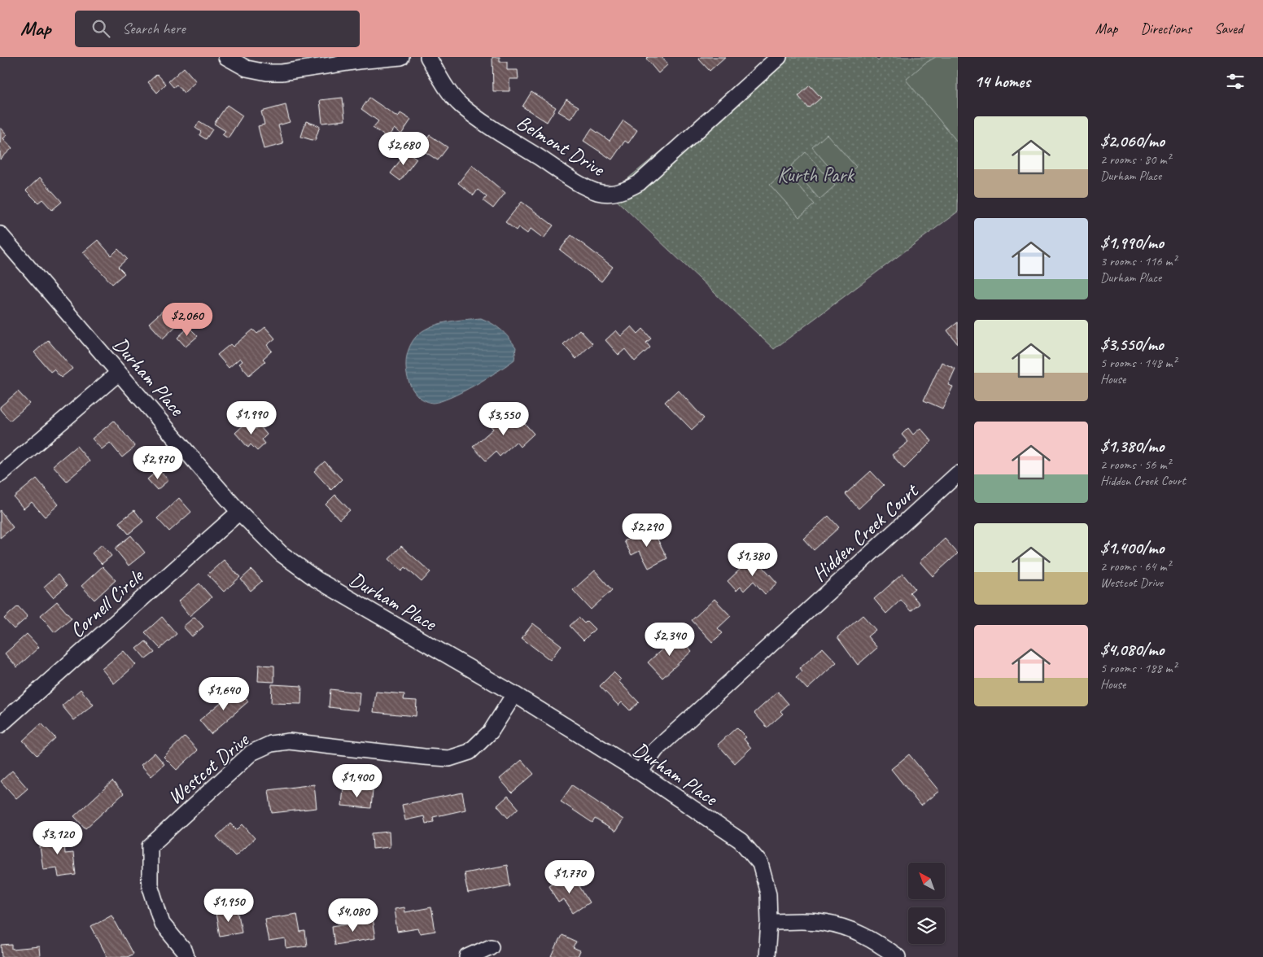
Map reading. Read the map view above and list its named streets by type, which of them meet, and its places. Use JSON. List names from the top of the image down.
{
  "streets": {
    "street": [
      "Belmont Drive",
      "Durham Place",
      "Hidden Creek Court",
      "Cornell Circle",
      "Westcot Drive"
    ]
  },
  "crossings": [
    ["Durham Place", "Hidden Creek Court"],
    ["Durham Place", "Cornell Circle"],
    ["Durham Place", "Westcot Drive"]
  ],
  "parks": ["Kurth Park"],
  "north": "top left",
  "page": {
    "header": "Map",
    "search": "Search here",
    "nav": ["Map", "Directions", "Saved"],
    "heading": "14 homes",
    "list": [
      {
        "name": "$2,060/mo",
        "note": "2 rooms · 80 m² · Durham Place"
      },
      {
        "name": "$1,990/mo",
        "note": "3 rooms · 116 m² · Durham Place"
      },
      {
        "name": "$3,550/mo",
        "note": "5 rooms · 148 m² · House"
      },
      {
        "name": "$1,380/mo",
        "note": "2 rooms · 56 m² · Hidden Creek Court"
      },
      {
        "name": "$1,400/mo",
        "note": "2 rooms · 64 m² · Westcot Drive"
      },
      {
        "name": "$4,080/mo",
        "note": "5 rooms · 188 m² · House"
      }
    ],
    "price": [
      "$2,680",
      "$2,060",
      "$1,990",
      "$3,550",
      "$2,970",
      "$2,290",
      "$1,380",
      "$2,340",
      "$1,640",
      "$1,400",
      "$3,120",
      "$1,770",
      "$1,950",
      "$4,080"
    ]
  }
}
